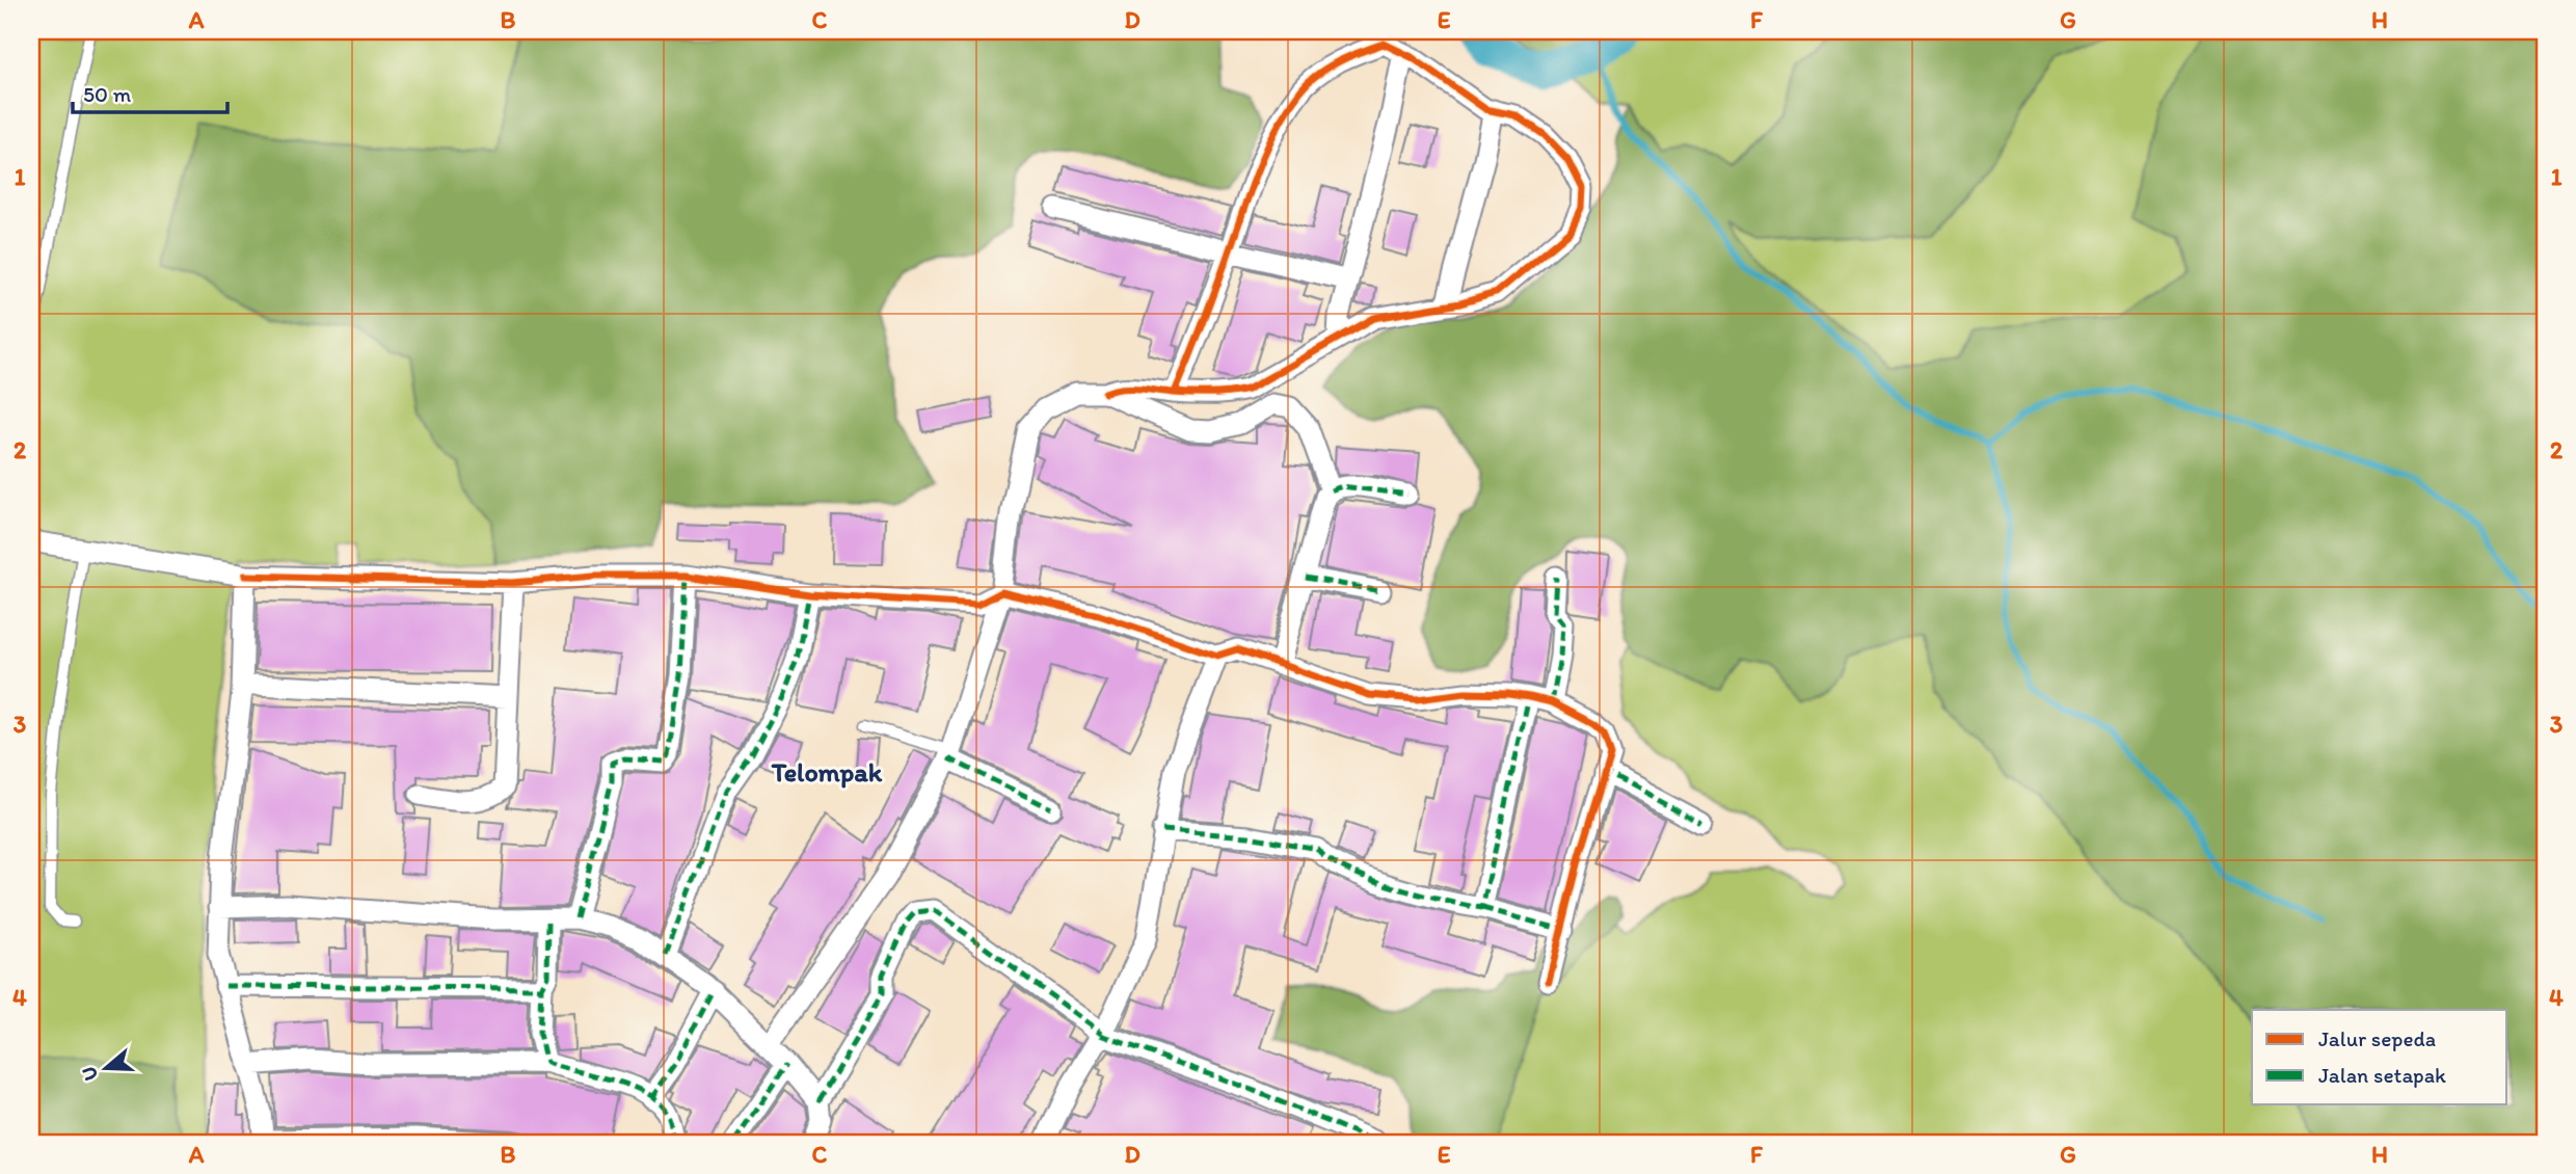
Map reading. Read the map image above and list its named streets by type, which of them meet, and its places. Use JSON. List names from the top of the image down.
{
  "districts": ["Telompak"],
  "legend": ["Jalur sepeda", "Jalan setapak"],
  "scale_bar": "50 m",
  "north": "left",
  "grid": {
    "columns": [
      "A",
      "B",
      "C",
      "D",
      "E",
      "F",
      "G",
      "H"
    ],
    "rows": [
      "1",
      "2",
      "3",
      "4"
    ]
  }
}
